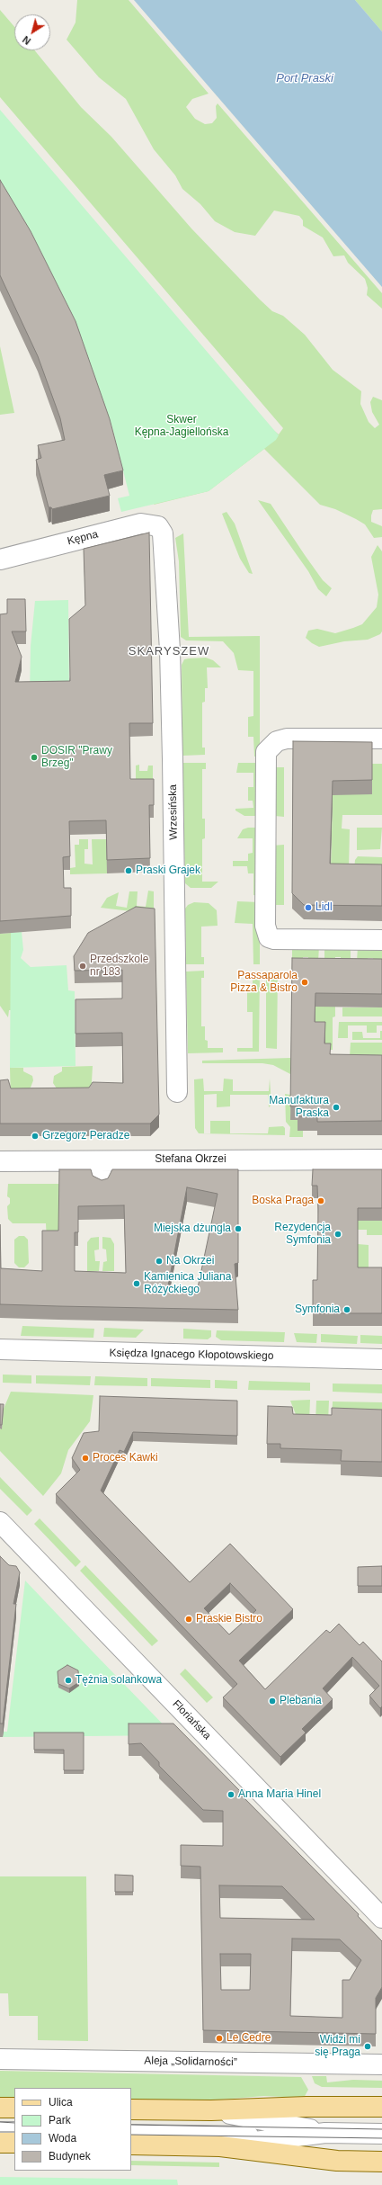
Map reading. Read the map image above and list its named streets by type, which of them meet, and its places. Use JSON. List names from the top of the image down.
{
  "streets": {
    "street": [
      "Kępna",
      "Wrzesińska",
      "Stefana Okrzei",
      "Księdza Ignacego Kłopotowskiego",
      "Floriańska",
      "Aleja „Solidarności”"
    ]
  },
  "crossings": [
    ["Kępna", "Wrzesińska"]
  ],
  "districts": ["SKARYSZEW"],
  "water": ["Port Praski"],
  "parks": ["Skwer Kępna-Jagiellońska"],
  "places": [
    "DOSIR \"Prawy Brzeg\"",
    "Praski Grajek",
    "Lidl",
    "Przedszkole nr 183",
    "Passaparola Pizza & Bistro",
    "Manufaktura Praska",
    "Grzegorz Peradze",
    "Boska Praga",
    "Miejska dżungla",
    "Rezydencja Symfonia",
    "Na Okrzei",
    "Kamienica Juliana Różyckiego",
    "Symfonia",
    "Proces Kawki",
    "Praskie Bistro",
    "Tężnia solankowa",
    "Plebania",
    "Anna Maria Hinel",
    "Le Cedre",
    "Widzi mi się Praga"
  ],
  "legend": [
    "Ulica",
    "Park",
    "Woda",
    "Budynek"
  ],
  "north": "bottom left"
}
